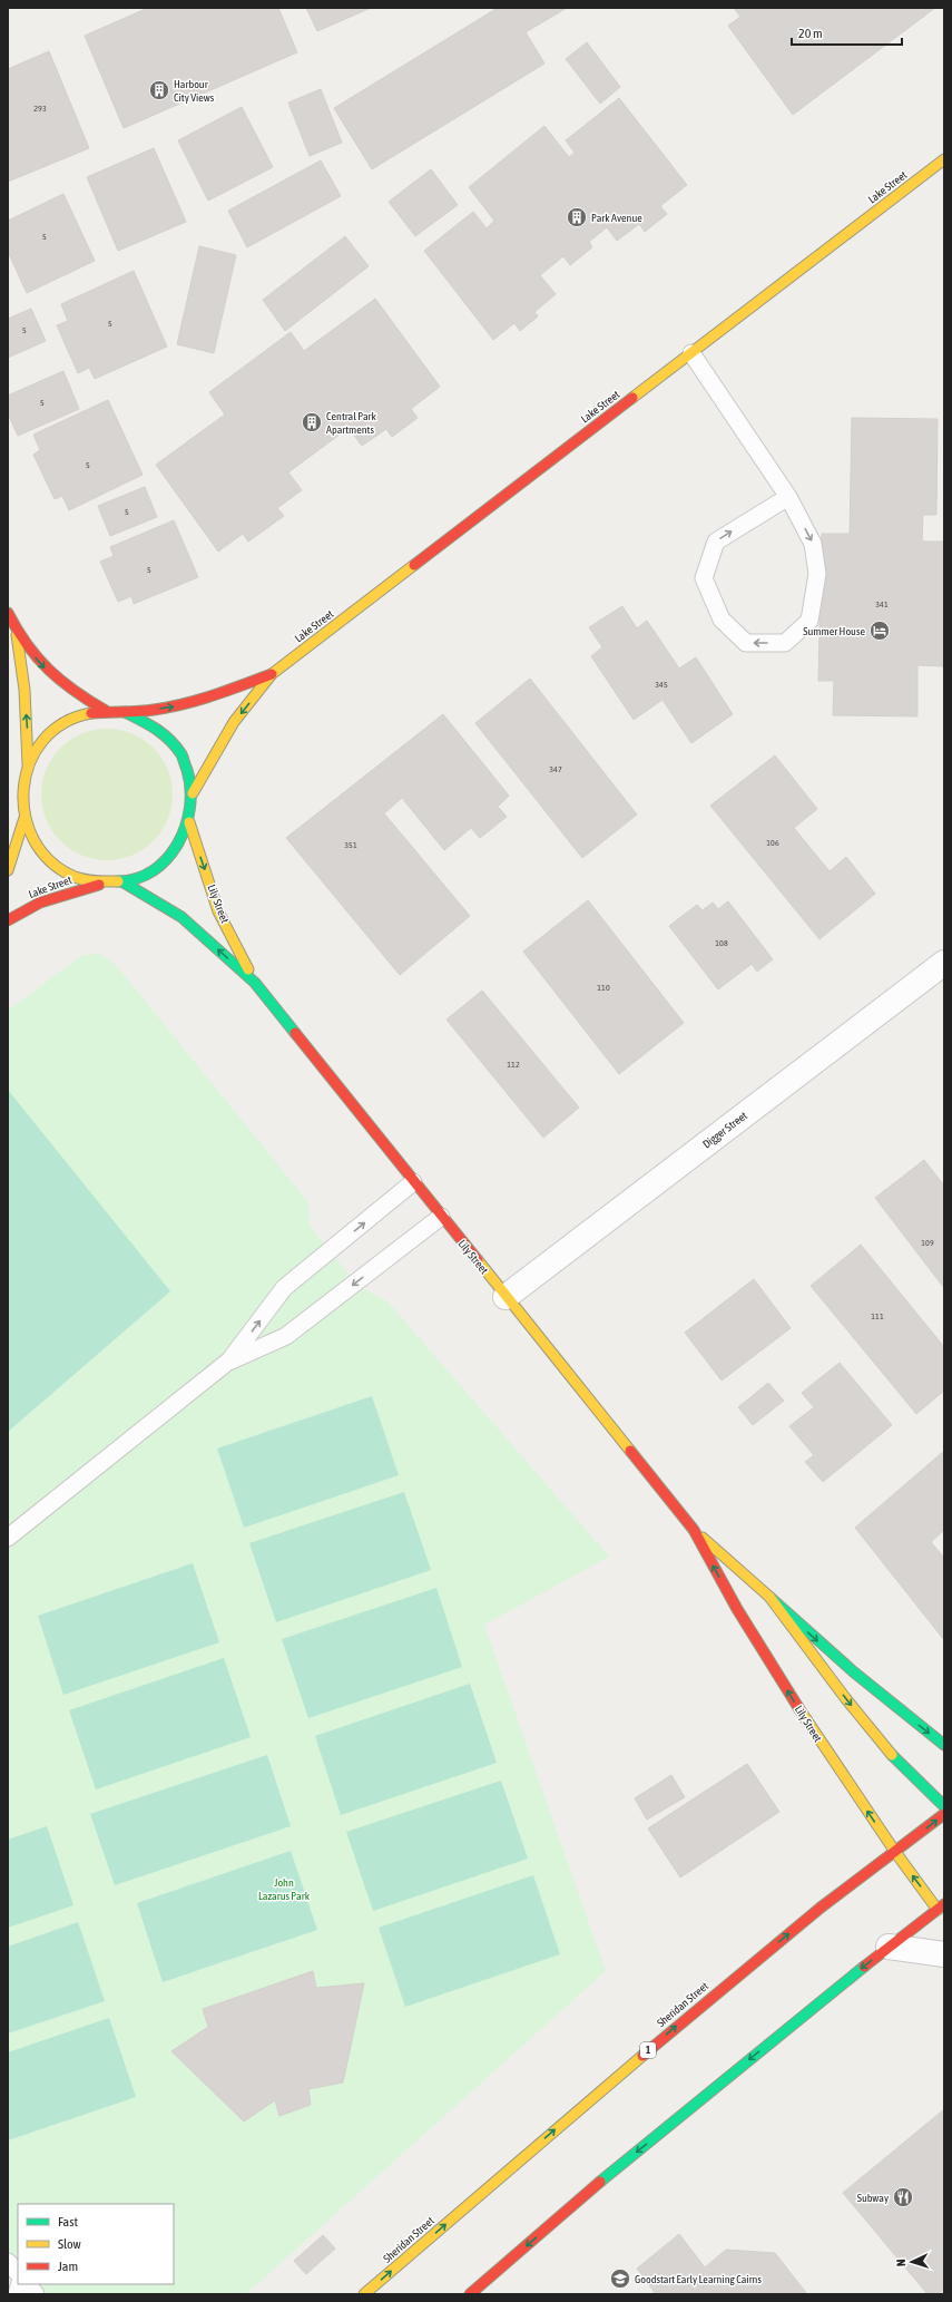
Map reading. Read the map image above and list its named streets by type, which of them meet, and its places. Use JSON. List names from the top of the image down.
{
  "streets": {
    "main road": [
      "Lake Street",
      "Lily Street",
      "Sheridan Street",
      "1"
    ],
    "street": ["Digger Street"]
  },
  "crossings": [
    ["Lily Street", "Digger Street"],
    ["Lily Street", "Sheridan Street"]
  ],
  "parks": ["John Lazarus Park"],
  "places": {
    "building": ["Harbour City Views", "Park Avenue", "Central Park Apartments"],
    "hotel": ["Summer House"],
    "restaurant": ["Subway"],
    "school or university": ["Goodstart Early Learning Cairns"]
  },
  "house_numbers": [
    "293",
    "5",
    "5",
    "5",
    "5",
    "5",
    "5",
    "5",
    "341",
    "345",
    "347",
    "106",
    "351",
    "108",
    "110",
    "112",
    "109",
    "111"
  ],
  "legend": ["Fast", "Slow", "Jam"],
  "scale_bar": "20 m",
  "north": "left"
}
